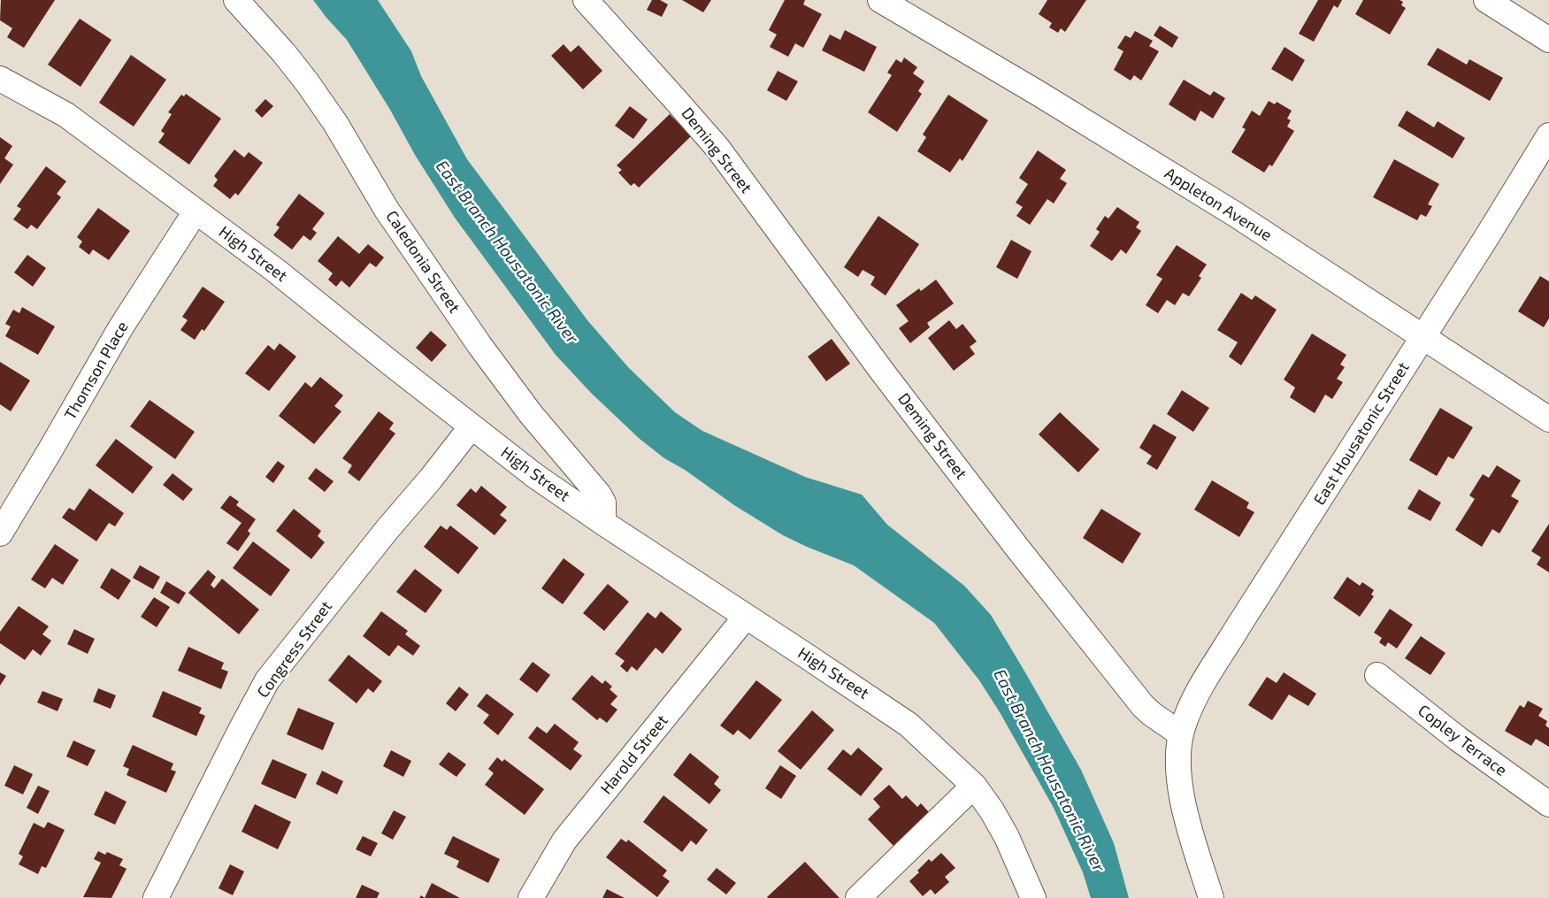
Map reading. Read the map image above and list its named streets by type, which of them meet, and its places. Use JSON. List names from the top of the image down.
{
  "streets": {
    "street": [
      "Deming Street",
      "Appleton Avenue",
      "High Street",
      "Caledonia Street",
      "Thomson Place",
      "East Housatonic Street",
      "Congress Street",
      "Copley Terrace",
      "Harold Street"
    ]
  },
  "crossings": [
    ["Deming Street", "East Housatonic Street"],
    ["Appleton Avenue", "East Housatonic Street"],
    ["High Street", "Caledonia Street"],
    ["High Street", "Thomson Place"],
    ["High Street", "Congress Street"],
    ["High Street", "Harold Street"]
  ],
  "water": ["East Branch Housatonic River"]
}
